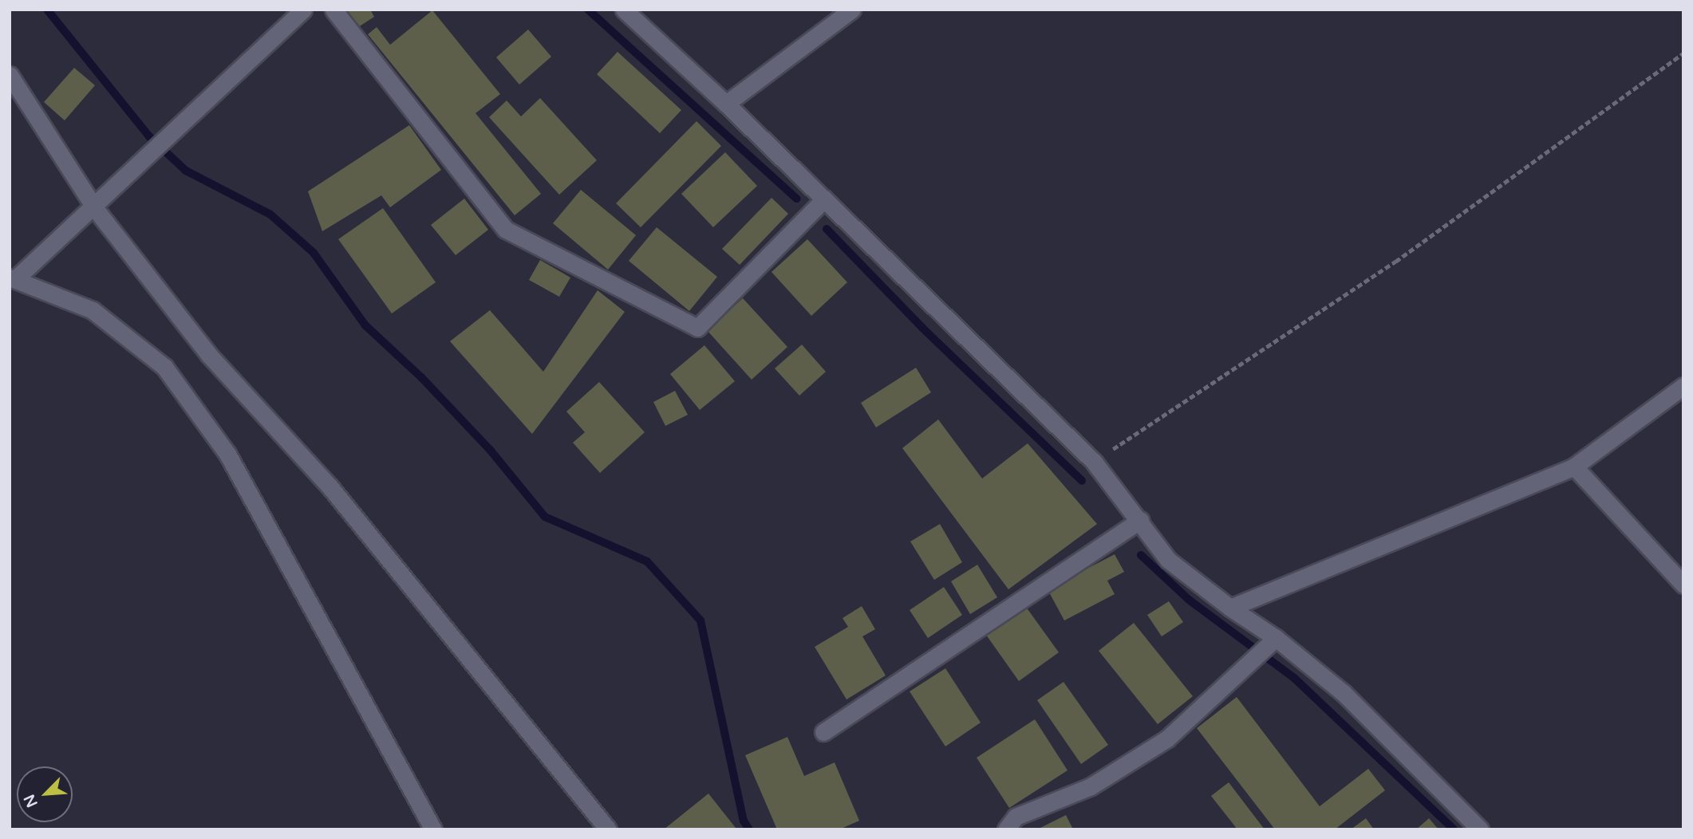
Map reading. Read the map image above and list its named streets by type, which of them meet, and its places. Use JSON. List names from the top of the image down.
{
  "north": "bottom left"
}
